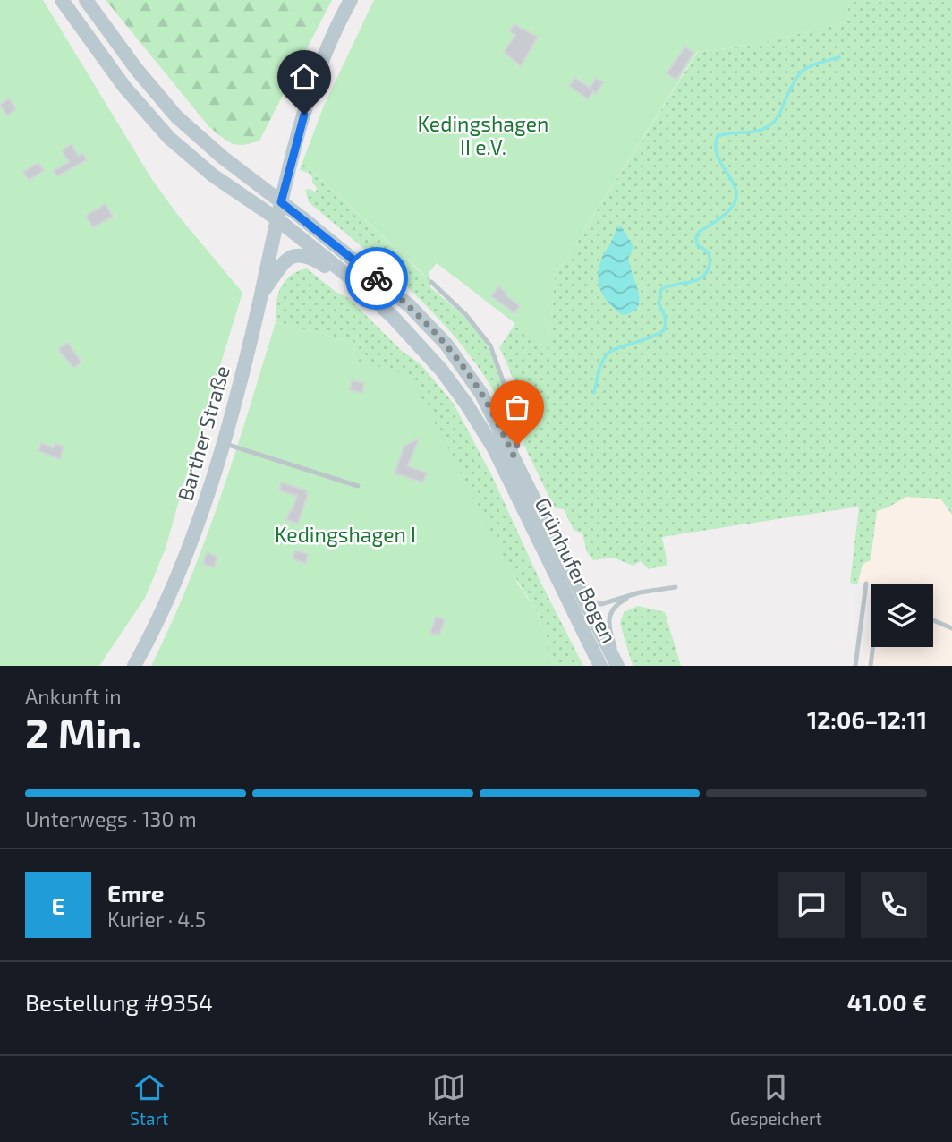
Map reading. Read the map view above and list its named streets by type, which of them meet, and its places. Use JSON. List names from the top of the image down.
{
  "streets": {
    "main road": ["Barther Straße", "Grünhufer Bogen"]
  },
  "crossings": [
    ["Barther Straße", "Grünhufer Bogen"]
  ],
  "parks": ["Kedingshagen II e.V.", "Kedingshagen I"],
  "page": {
    "heading": ["2 Min.", "Ankunft in", "12:06–12:11"],
    "panel": [
      "Emre",
      "Kurier · 4.5",
      "Bestellung #9354",
      "41.00 €"
    ],
    "bar": "Unterwegs · 130 m",
    "round": "E",
    "tabs": ["Start", "Karte", "Gespeichert"]
  }
}
